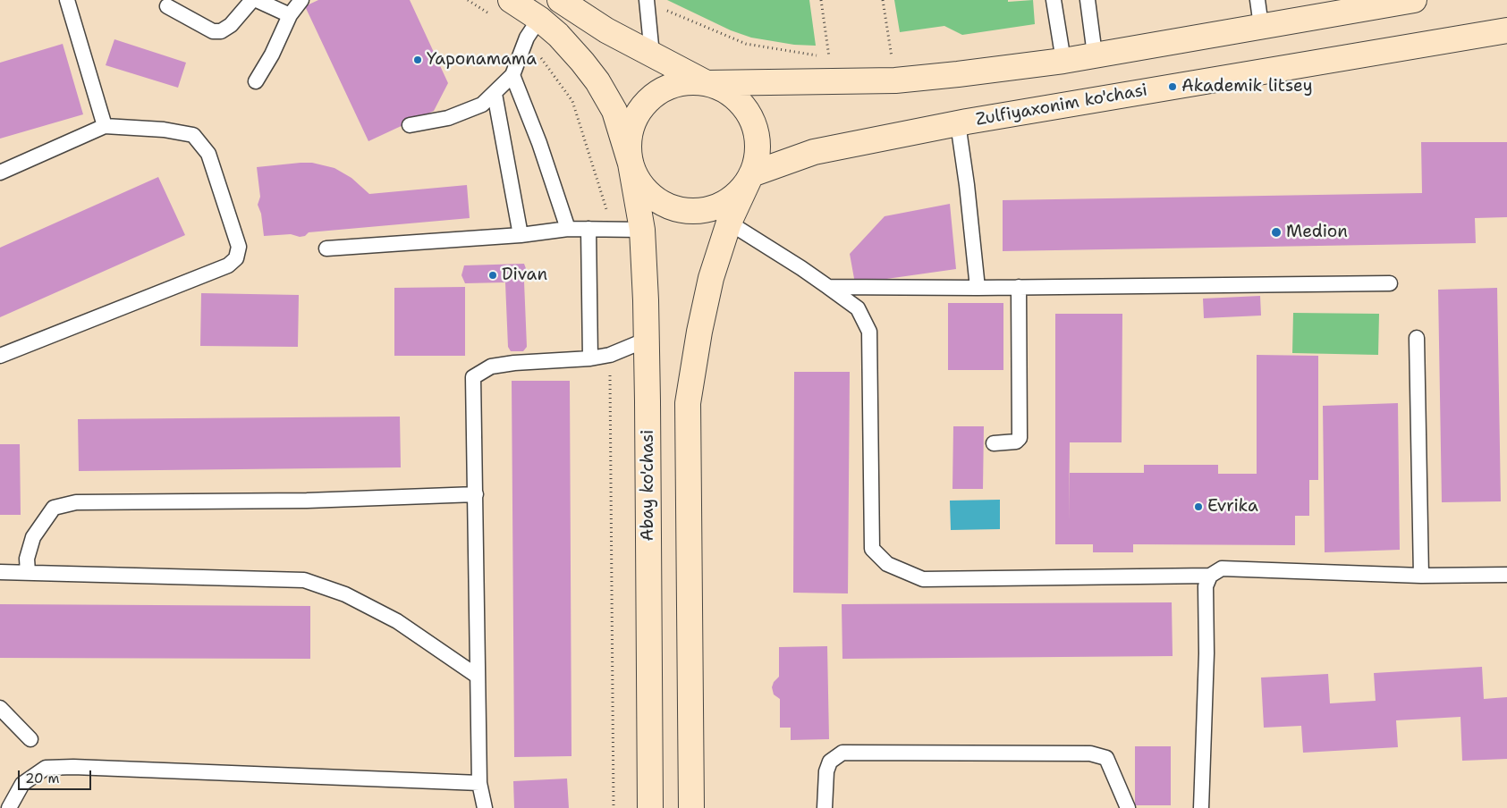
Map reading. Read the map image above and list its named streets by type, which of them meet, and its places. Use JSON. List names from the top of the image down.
{
  "streets": {
    "main road": ["Zulfiyaxonim ko'chasi", "Abay ko'chasi"]
  },
  "crossings": [
    ["Zulfiyaxonim ko'chasi", "Abay ko'chasi"]
  ],
  "places": [
    "Yaponamama",
    "Akademik litsey",
    "Medion",
    "Divan",
    "Evrika"
  ],
  "scale_bar": "20 m"
}
